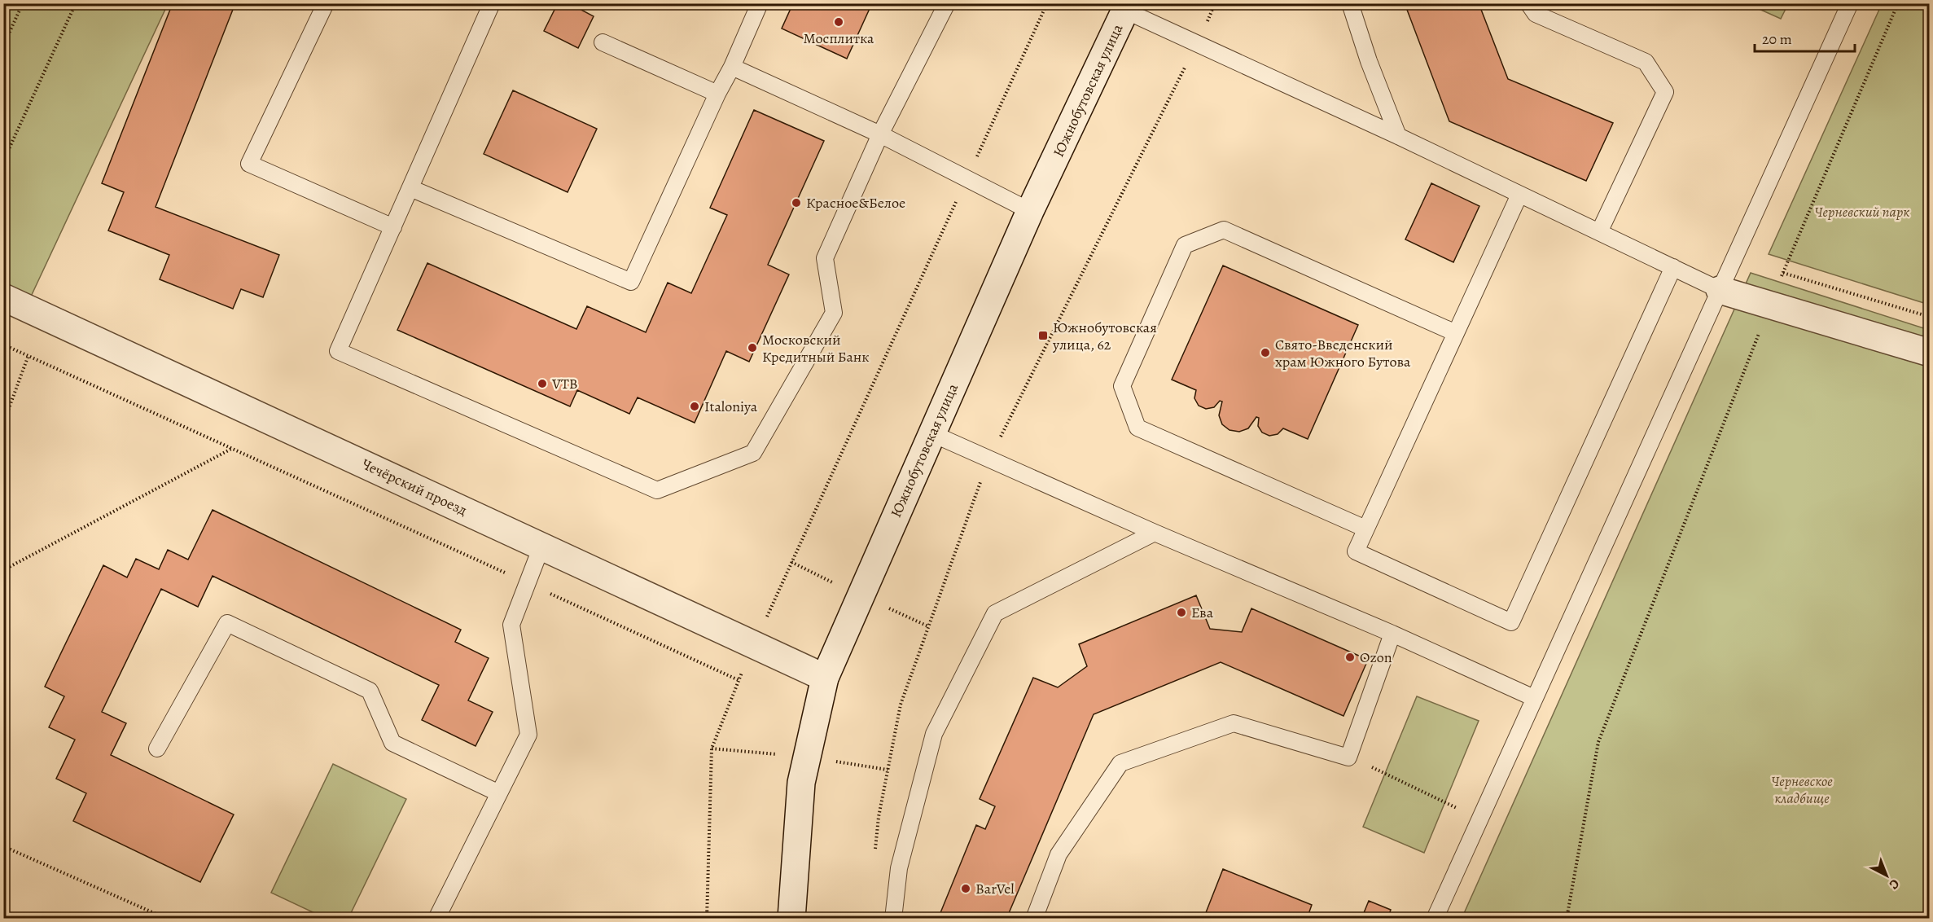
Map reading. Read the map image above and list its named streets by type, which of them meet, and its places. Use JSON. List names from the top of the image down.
{
  "streets": {
    "street": ["Южнобутовская улица", "Чечёрский проезд"]
  },
  "crossings": [
    ["Южнобутовская улица", "Чечёрский проезд"]
  ],
  "parks": ["Черневский парк", "Черневское кладбище"],
  "places": {
    "other": [
      "Мосплитка",
      "Красное&Белое",
      "Московский Кредитный Банк",
      "Свято-Введенский храм Южного Бутова",
      "VTB",
      "Italoniya",
      "Ева",
      "Ozon",
      "BarVel"
    ],
    "transit": ["Южнобутовская улица, 62"]
  },
  "scale_bar": "20 m",
  "north": "bottom right"
}
